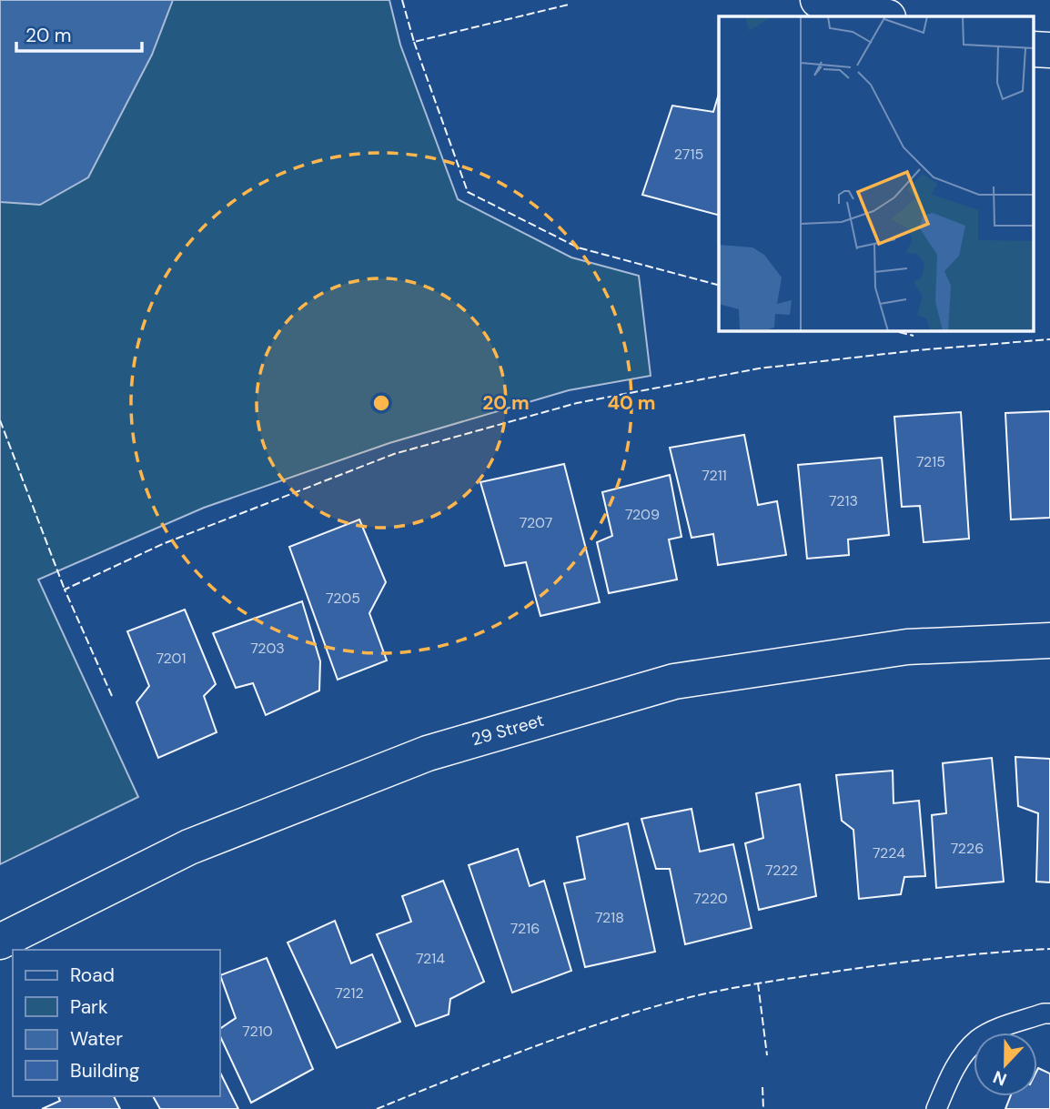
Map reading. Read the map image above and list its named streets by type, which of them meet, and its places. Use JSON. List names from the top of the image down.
{
  "streets": {
    "street": ["29 Street"]
  },
  "house_numbers": [
    "2715",
    "7215",
    "7211",
    "7213",
    "7209",
    "7207",
    "7205",
    "7203",
    "7201",
    "7226",
    "7224",
    "7222",
    "7220",
    "7218",
    "7216",
    "7214",
    "7212",
    "7210"
  ],
  "legend": [
    "Road",
    "Park",
    "Water",
    "Building"
  ],
  "scale_bar": "20 m",
  "north": "bottom",
  "rings": ["20 m", "40 m"]
}
